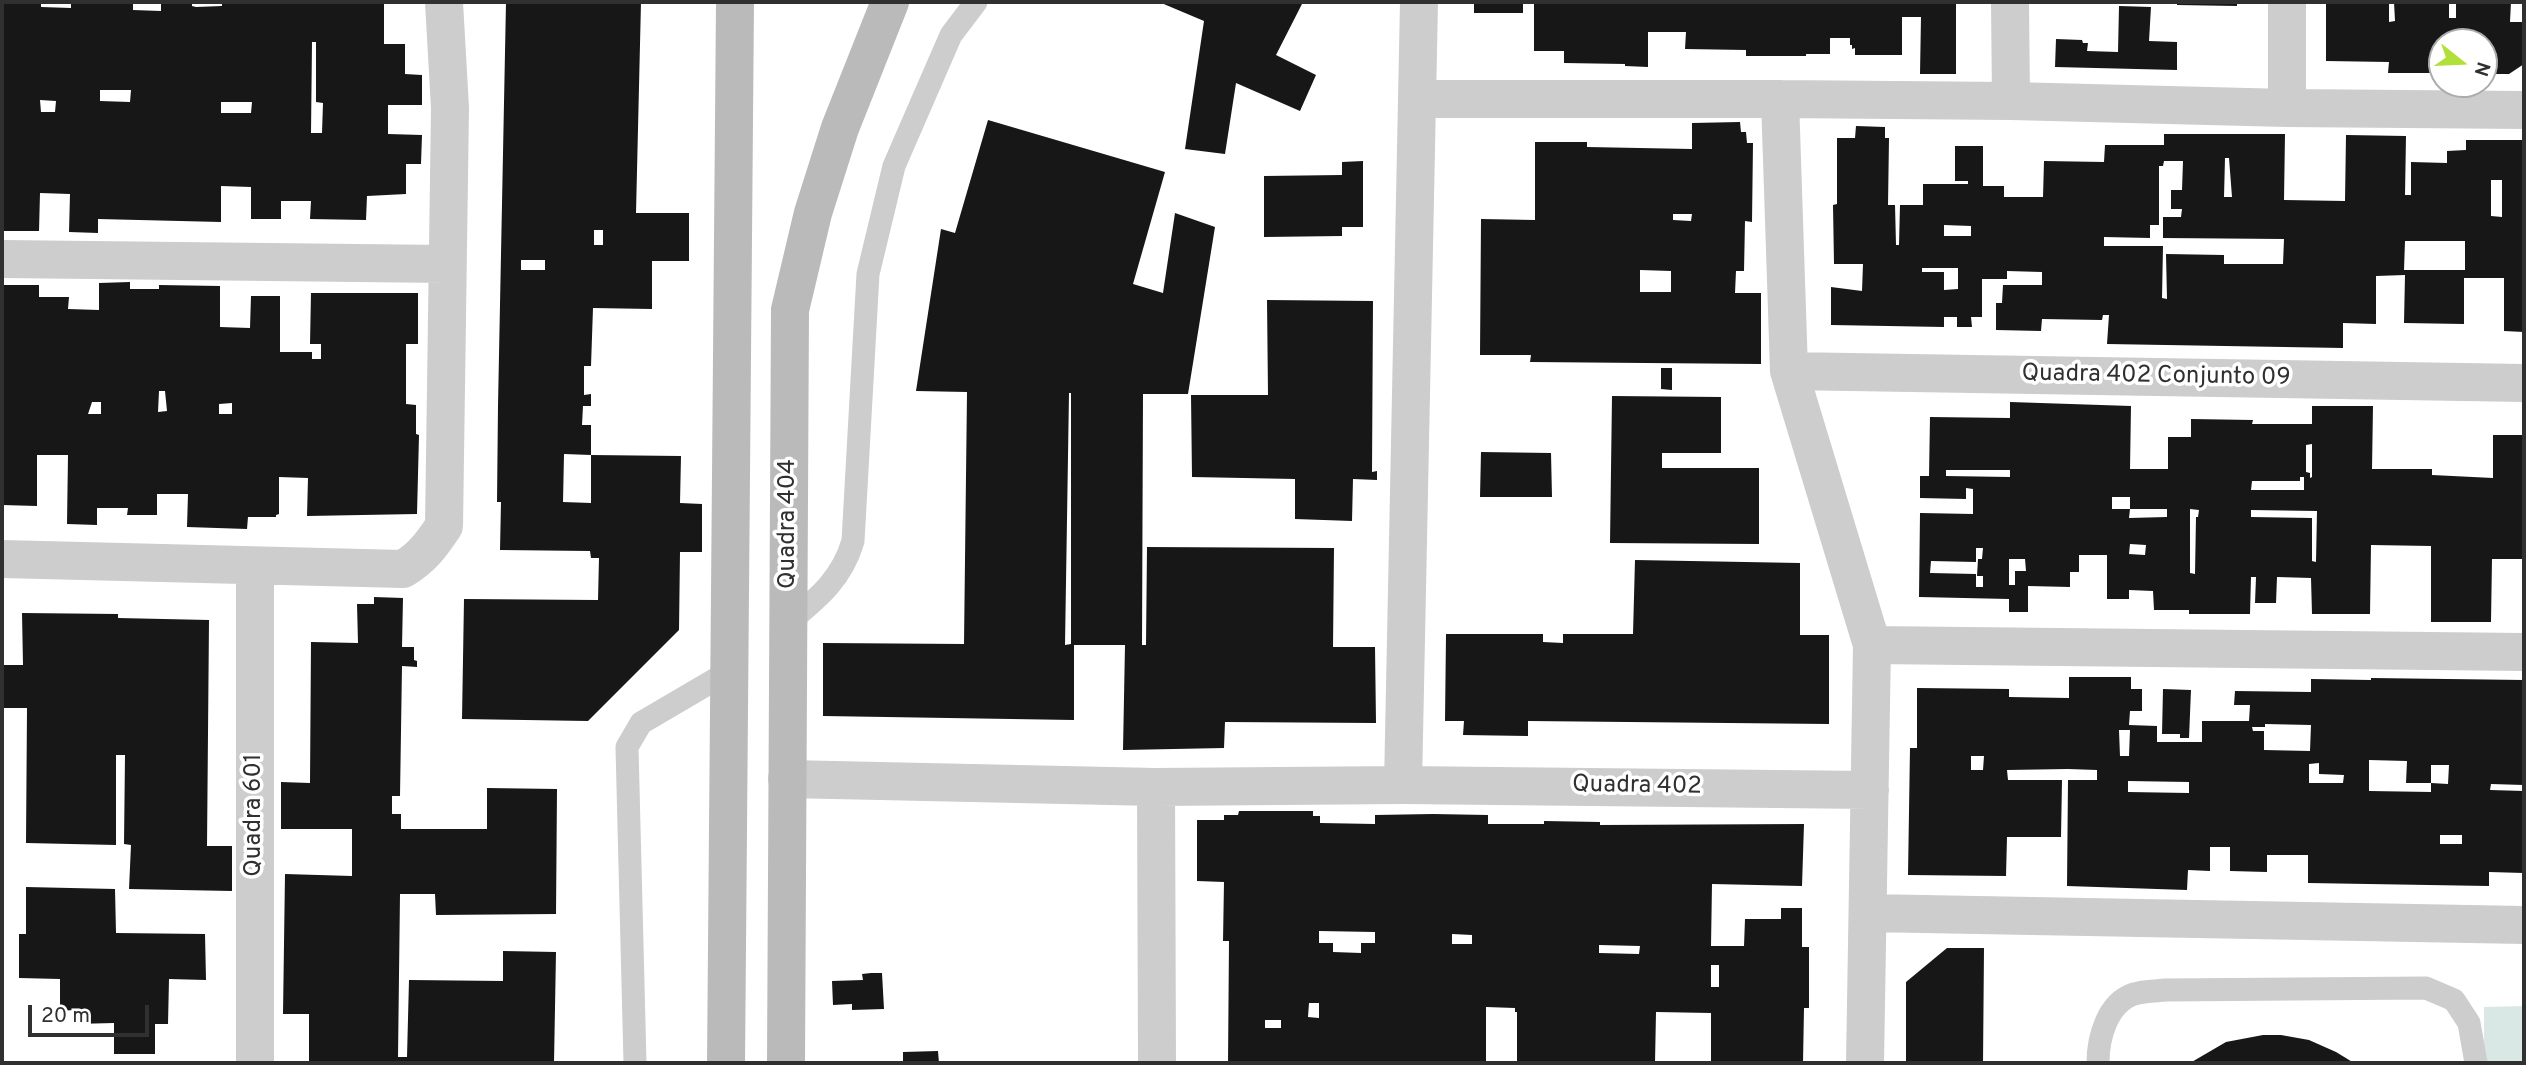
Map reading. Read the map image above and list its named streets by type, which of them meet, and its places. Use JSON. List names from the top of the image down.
{
  "streets": {
    "main road": ["Quadra 404"],
    "street": ["Quadra 402 Conjunto 09", "Quadra 402", "Quadra 601"]
  },
  "crossings": [
    ["Quadra 404", "Quadra 402"]
  ],
  "scale_bar": "20 m",
  "north": "right"
}
